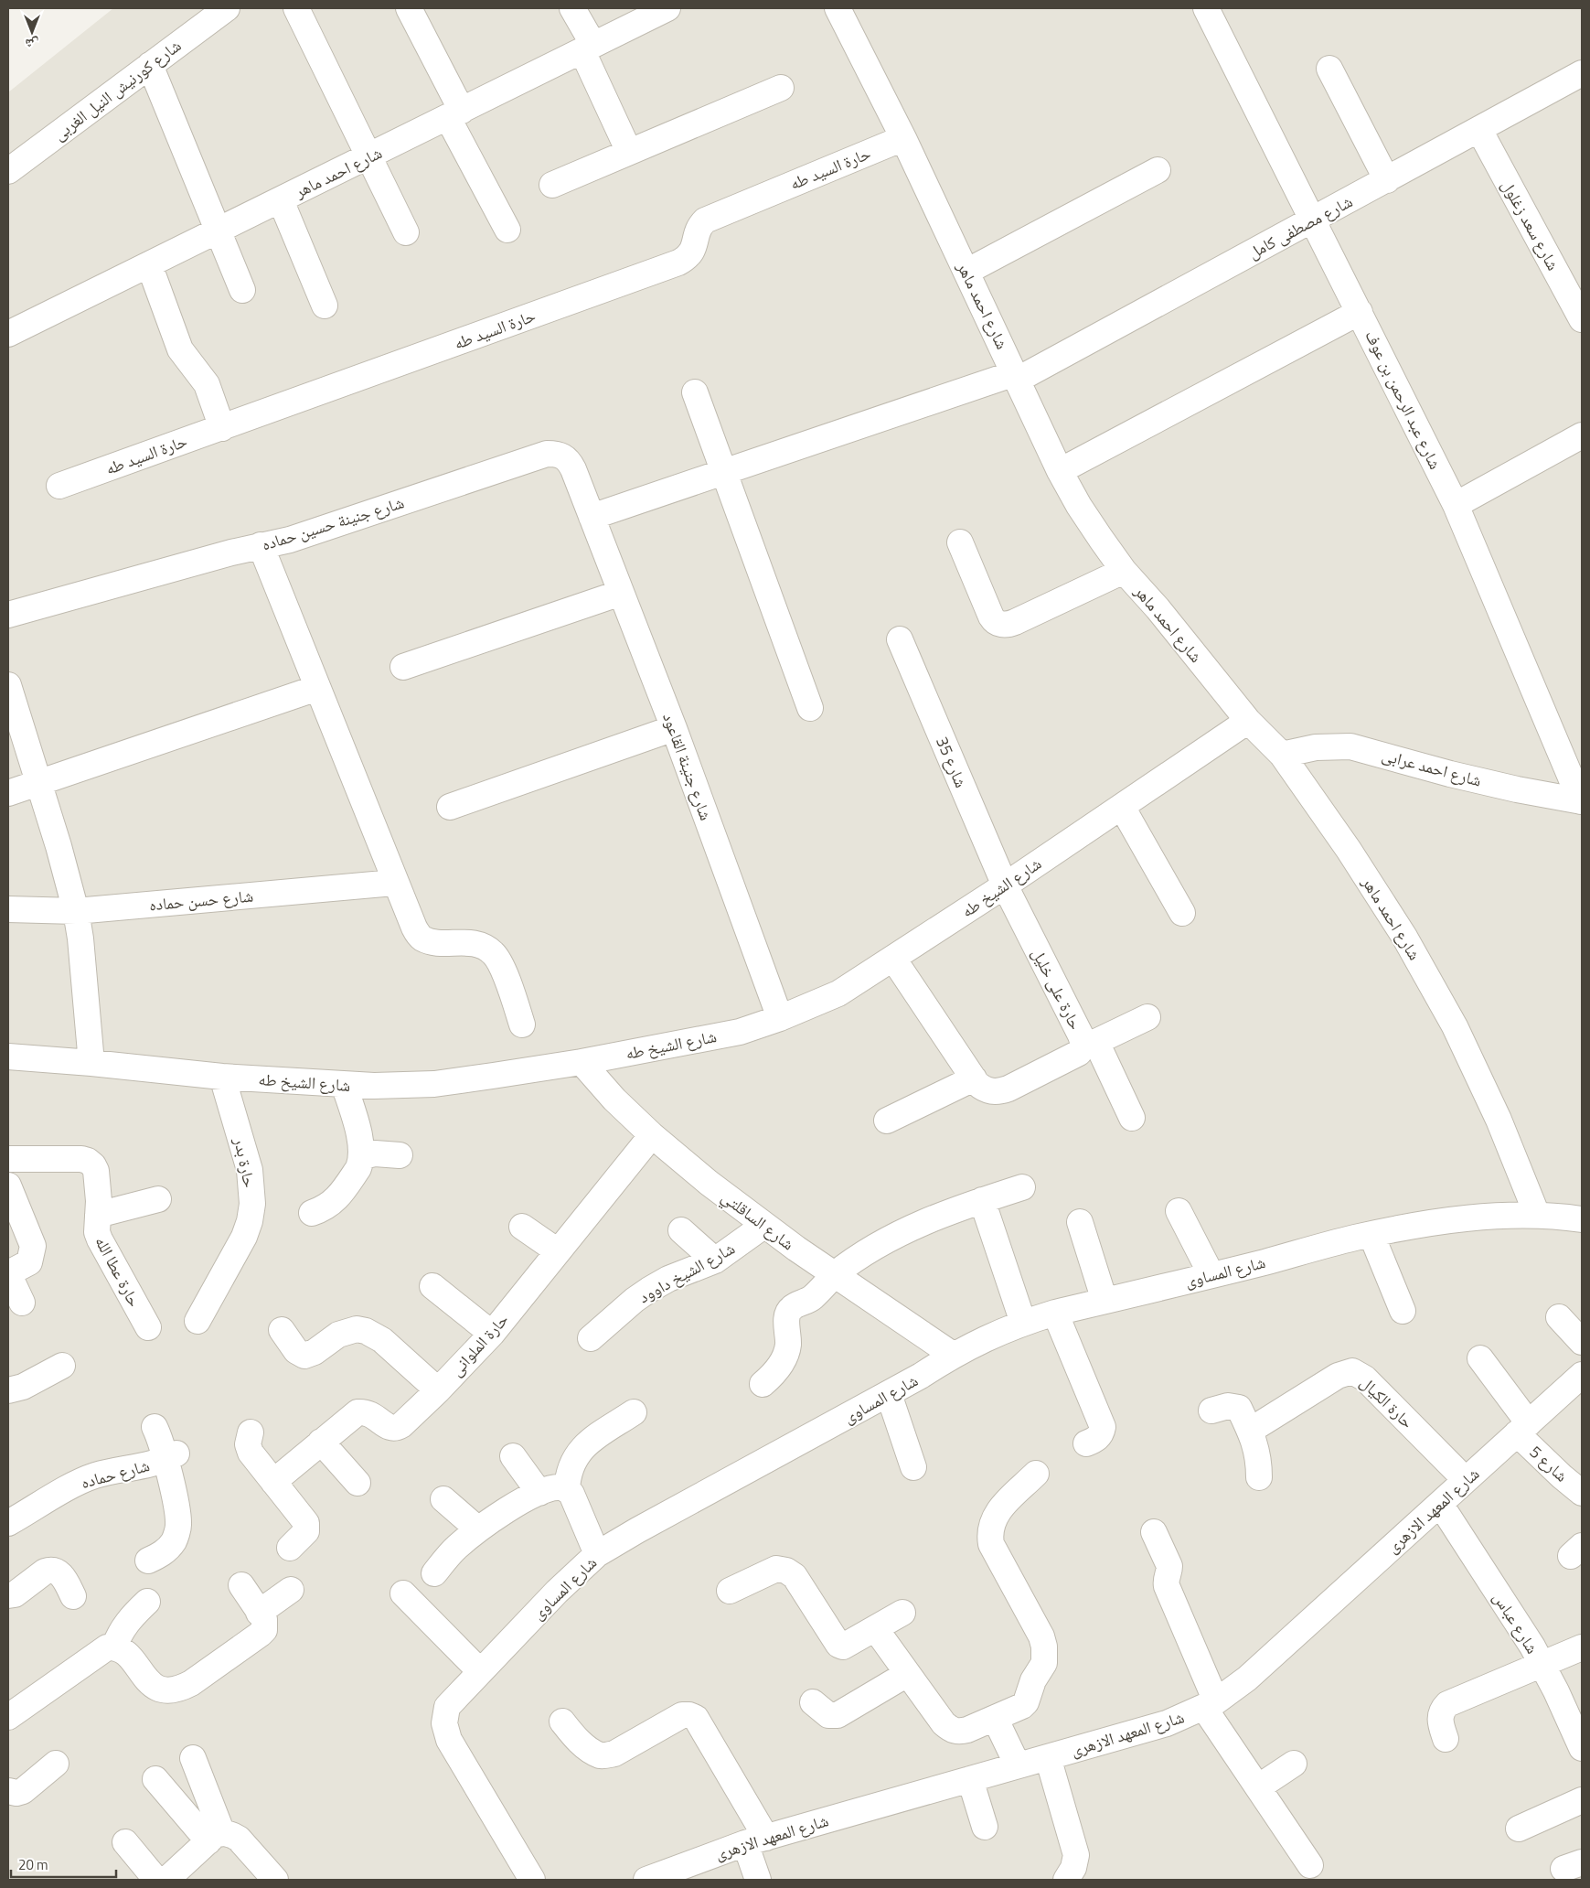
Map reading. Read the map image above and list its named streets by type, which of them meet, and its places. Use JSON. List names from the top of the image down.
{
  "streets": {
    "street": [
      "شارع كورنيش النيل الغربى",
      "حارة السيد طه",
      "شارع احمد ماهر",
      "شارع سعد زغلول",
      "شارع مصطفى كامل",
      "شارع عبد الرحمن بن عوف",
      "شارع جنينة حسين حماده",
      "شارع 35",
      "شارع جنينة القاعود",
      "شارع احمد عرابى",
      "شارع الشيخ طه",
      "شارع حسن حماده",
      "حارة على خليل",
      "حارة بدر",
      "شارع الساقلتي",
      "حارة عطا الله",
      "شارع المساوى",
      "شارع الشيخ داوود",
      "حارة الملوانى",
      "حارة الكيال",
      "شارع 5",
      "شارع حماده",
      "شارع المعهد الازهرى",
      "شارع عباس"
    ]
  },
  "crossings": [
    ["حارة السيد طه", "شارع احمد ماهر"],
    ["شارع احمد ماهر", "شارع مصطفى كامل"],
    ["شارع احمد ماهر", "شارع احمد عرابى"],
    ["شارع احمد ماهر", "شارع الشيخ طه"],
    ["شارع احمد ماهر", "شارع المساوى"],
    ["شارع سعد زغلول", "شارع مصطفى كامل"],
    ["شارع مصطفى كامل", "شارع عبد الرحمن بن عوف"],
    ["شارع مصطفى كامل", "شارع جنينة حسين حماده"],
    ["شارع مصطفى كامل", "شارع جنينة القاعود"],
    ["شارع عبد الرحمن بن عوف", "شارع احمد عرابى"],
    ["شارع جنينة حسين حماده", "شارع جنينة القاعود"],
    ["شارع 35", "شارع الشيخ طه"],
    ["شارع 35", "حارة على خليل"],
    ["شارع جنينة القاعود", "شارع الشيخ طه"],
    ["شارع الشيخ طه", "حارة على خليل"],
    ["شارع الشيخ طه", "حارة بدر"],
    ["شارع الشيخ طه", "شارع الساقلتي"],
    ["شارع الساقلتي", "شارع المساوى"],
    ["شارع الساقلتي", "شارع الشيخ داوود"],
    ["شارع الساقلتي", "حارة الملوانى"],
    ["حارة الكيال", "شارع المعهد الازهرى"],
    ["شارع 5", "شارع المعهد الازهرى"],
    ["شارع المعهد الازهرى", "شارع عباس"]
  ],
  "scale_bar": "20 m",
  "north": "bottom"
}
